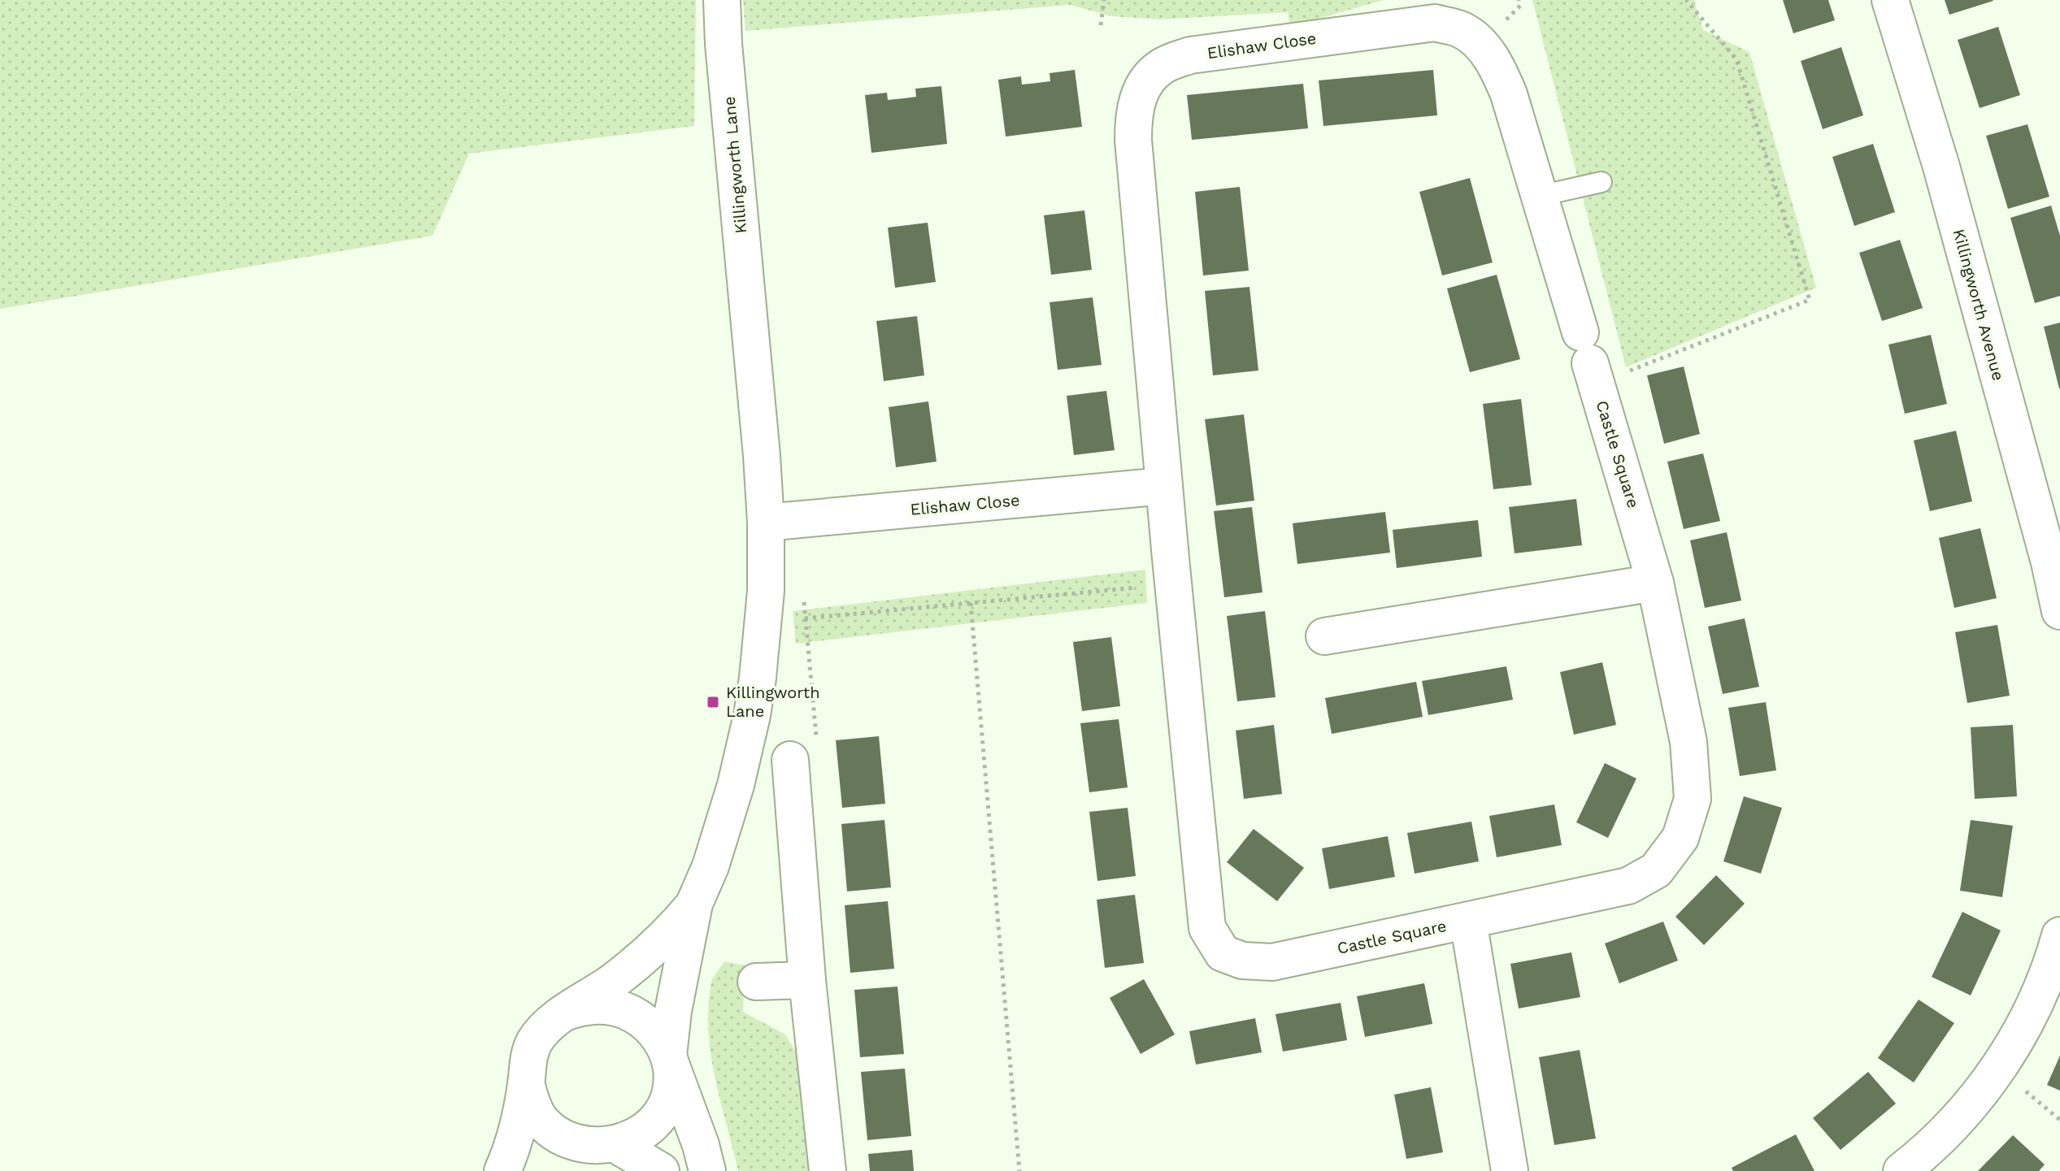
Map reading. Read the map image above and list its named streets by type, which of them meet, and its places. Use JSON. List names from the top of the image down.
{
  "streets": {
    "street": [
      "Elishaw Close",
      "Killingworth Lane",
      "Killingworth Avenue",
      "Castle Square"
    ]
  },
  "crossings": [
    ["Elishaw Close", "Killingworth Lane"],
    ["Elishaw Close", "Castle Square"]
  ],
  "places": {
    "transit": ["Killingworth Lane"]
  }
}
